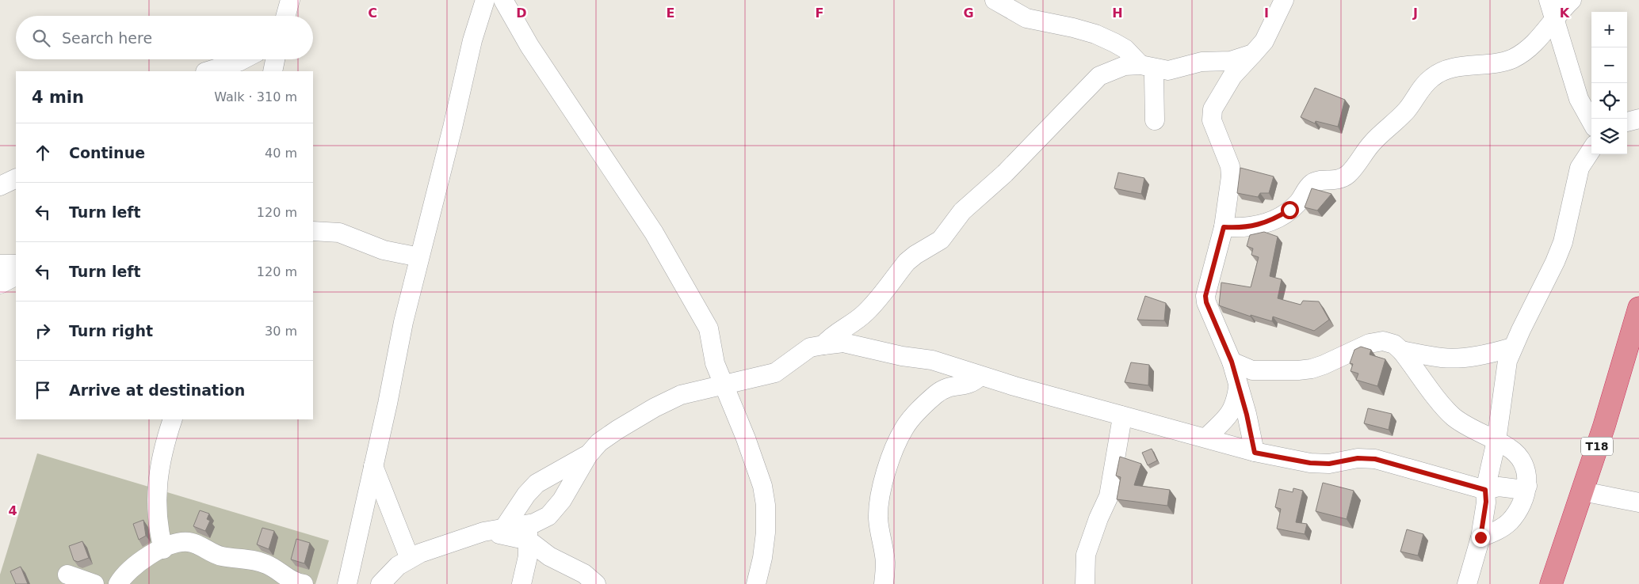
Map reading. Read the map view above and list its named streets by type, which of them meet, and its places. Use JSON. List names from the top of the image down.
{
  "streets": {
    "highway": ["T18"]
  },
  "page": {
    "map_buttons": ["+", "−"],
    "search": "Search here",
    "heading": ["4 min", "Walk · 310 m"],
    "list": [
      ["Continue", "40 m"],
      ["Turn left", "120 m"],
      ["Turn left", "120 m"],
      ["Turn right", "30 m"],
      "Arrive at destination"
    ]
  },
  "grid": {
    "columns": [
      "C",
      "D",
      "E",
      "F",
      "G",
      "H",
      "I",
      "J",
      "K"
    ],
    "rows": ["4"]
  }
}
